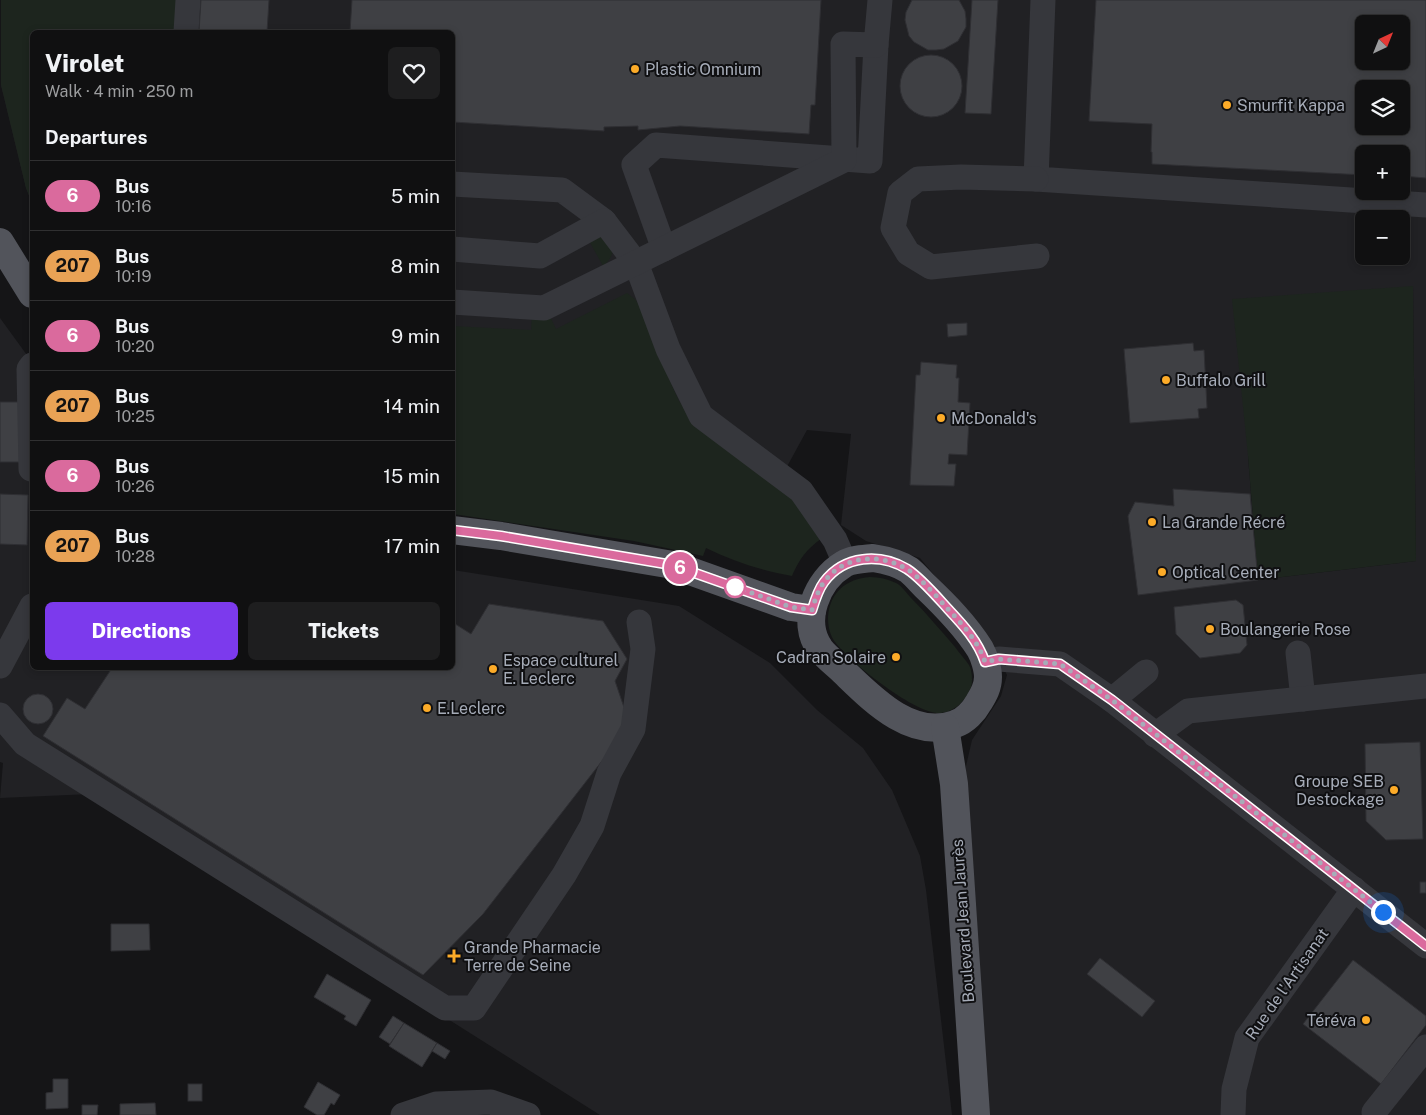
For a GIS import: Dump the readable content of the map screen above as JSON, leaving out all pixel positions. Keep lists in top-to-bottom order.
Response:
{
  "streets": {
    "main road": ["Boulevard Jean Jaurès"],
    "street": ["Rue de l'Artisanat"]
  },
  "places": {
    "other": [
      "Plastic Omnium",
      "Smurfit Kappa",
      "Buffalo Grill",
      "McDonald's",
      "La Grande Récré",
      "Optical Center",
      "Boulangerie Rose",
      "Cadran Solaire",
      "Espace culturel E. Leclerc",
      "E.Leclerc",
      "Groupe SEB Destockage",
      "Téréva"
    ],
    "health": ["Grande Pharmacie Terre de Seine"]
  },
  "lines": ["bus line 6"],
  "north": "top right",
  "page": {
    "on_map": "6",
    "map_buttons": ["+", "−"],
    "heading": [
      ["Virolet", "Walk · 4 min · 250 m"],
      "Departures"
    ],
    "list": [
      {
        "mark": "6",
        "name": "Bus",
        "note": "10:16",
        "value": "5 min"
      },
      {
        "mark": "207",
        "name": "Bus",
        "note": "10:19",
        "value": "8 min"
      },
      {
        "mark": "6",
        "name": "Bus",
        "note": "10:20",
        "value": "9 min"
      },
      {
        "mark": "207",
        "name": "Bus",
        "note": "10:25",
        "value": "14 min"
      },
      {
        "mark": "6",
        "name": "Bus",
        "note": "10:26",
        "value": "15 min"
      },
      {
        "mark": "207",
        "name": "Bus",
        "note": "10:28",
        "value": "17 min"
      }
    ],
    "buttons": ["Directions", "Tickets"]
  }
}
